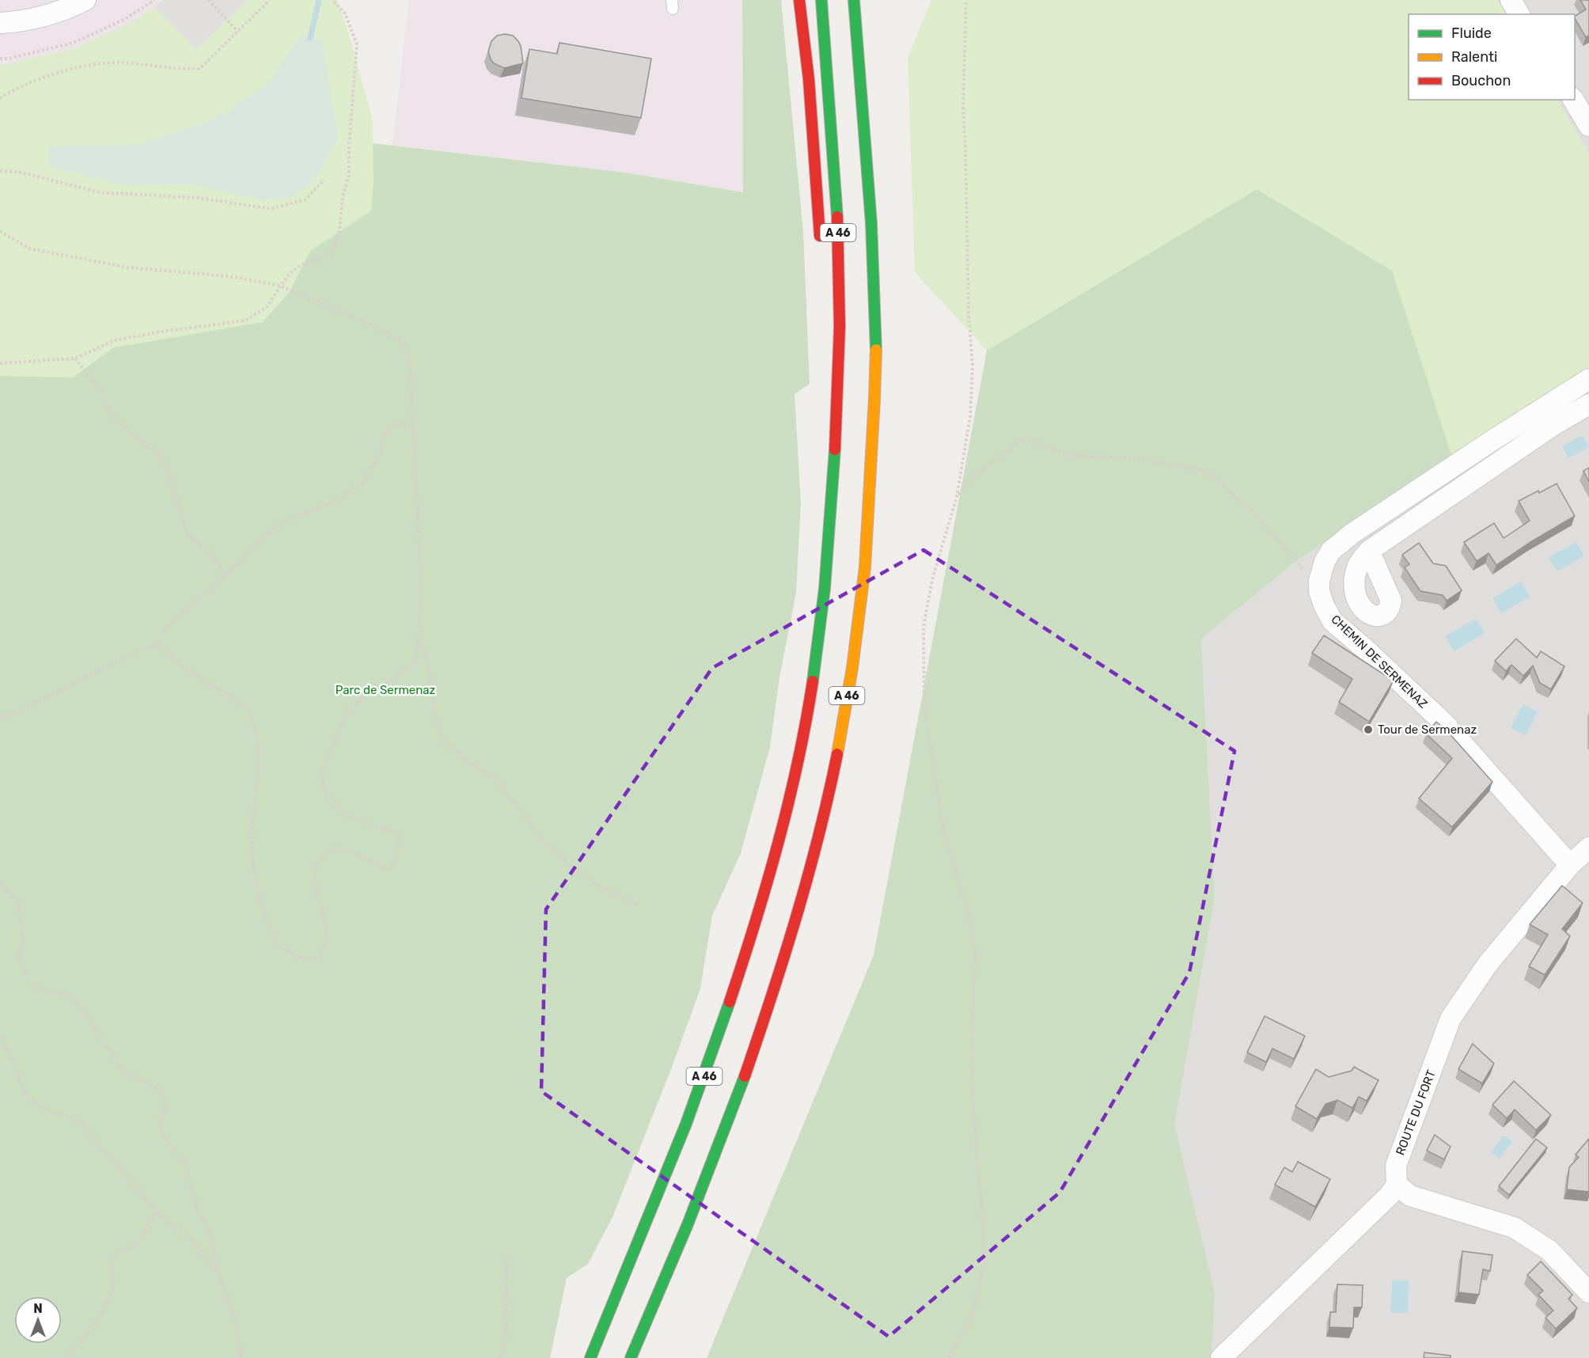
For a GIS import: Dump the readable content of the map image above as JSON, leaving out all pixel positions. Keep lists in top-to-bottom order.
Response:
{
  "streets": {
    "highway": ["A 46"],
    "street": ["CHEMIN DE SERMENAZ", "ROUTE DU FORT"]
  },
  "crossings": [
    ["CHEMIN DE SERMENAZ", "ROUTE DU FORT"]
  ],
  "parks": ["Parc de Sermenaz"],
  "places": ["Tour de Sermenaz"],
  "legend": ["Fluide", "Ralenti", "Bouchon"],
  "north": "top"
}
